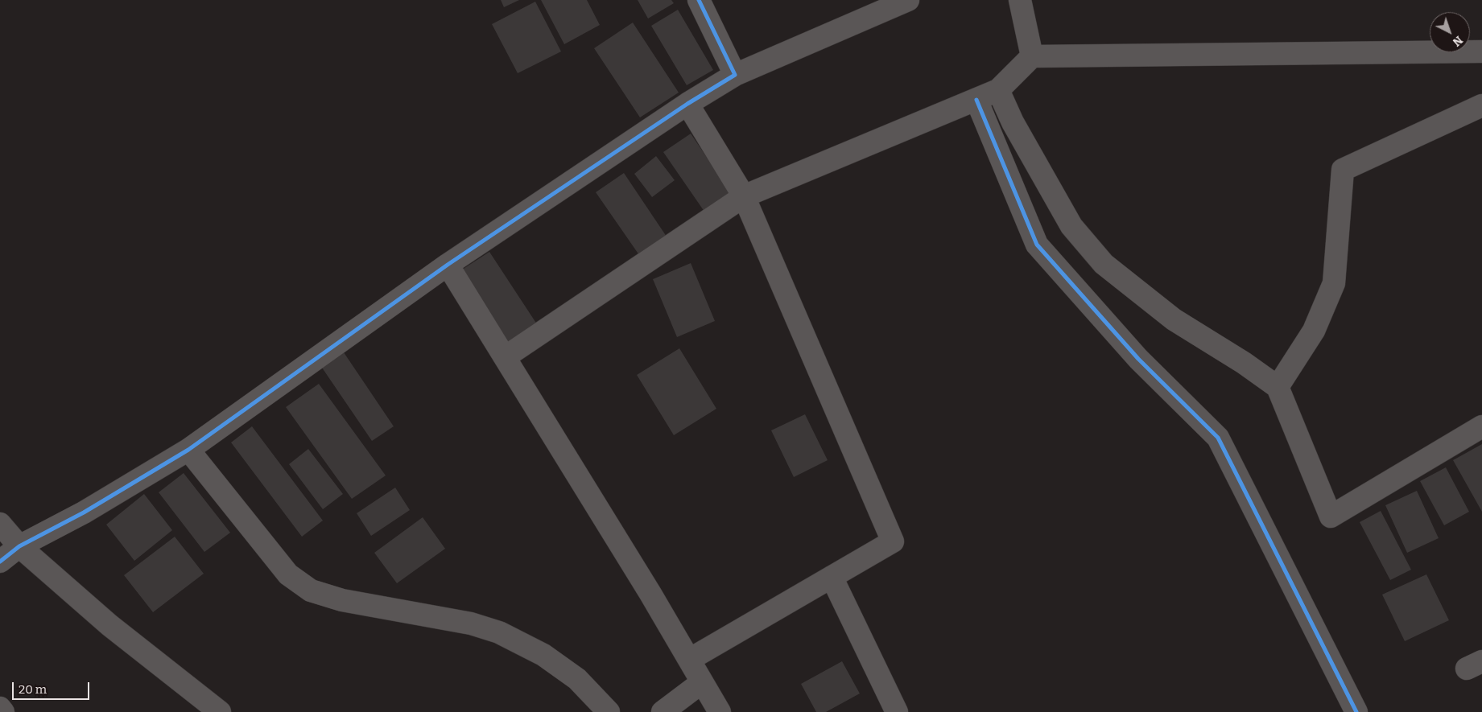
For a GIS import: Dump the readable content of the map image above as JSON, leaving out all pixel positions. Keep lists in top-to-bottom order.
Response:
{
  "scale_bar": "20 m",
  "north": "bottom right"
}
